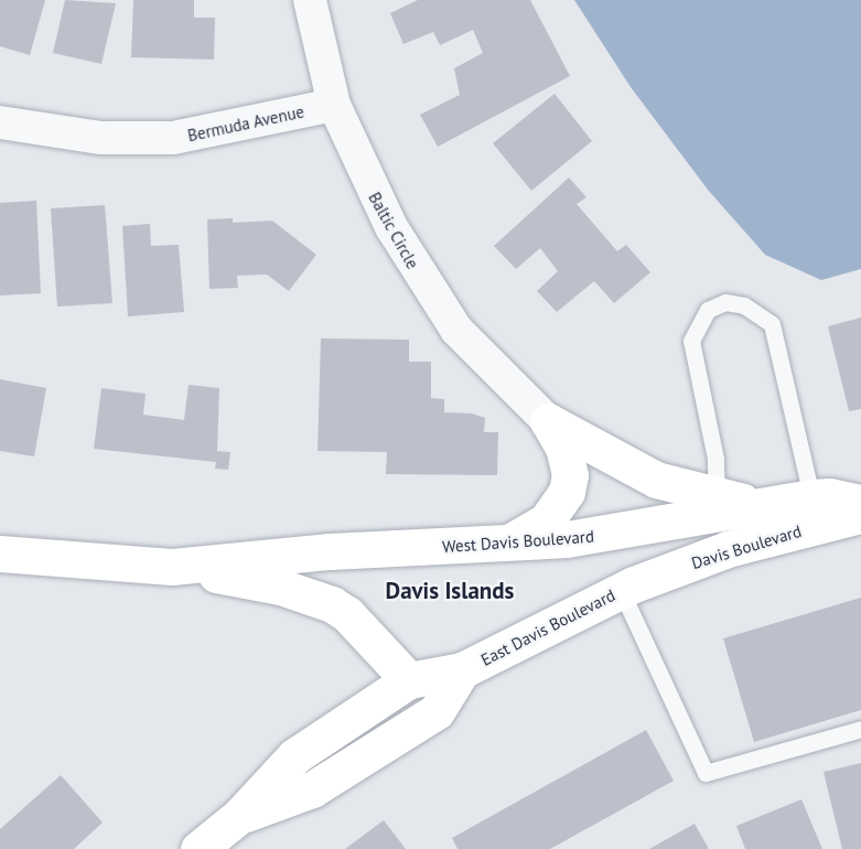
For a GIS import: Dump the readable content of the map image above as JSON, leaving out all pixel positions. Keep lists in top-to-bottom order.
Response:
{
  "streets": {
    "street": [
      "Bermuda Avenue",
      "Baltic Circle",
      "West Davis Boulevard",
      "Davis Boulevard",
      "East Davis Boulevard"
    ]
  },
  "crossings": [
    ["Bermuda Avenue", "Baltic Circle"],
    ["West Davis Boulevard", "Davis Boulevard"],
    ["West Davis Boulevard", "East Davis Boulevard"],
    ["Davis Boulevard", "East Davis Boulevard"]
  ],
  "districts": ["Davis Islands"]
}
